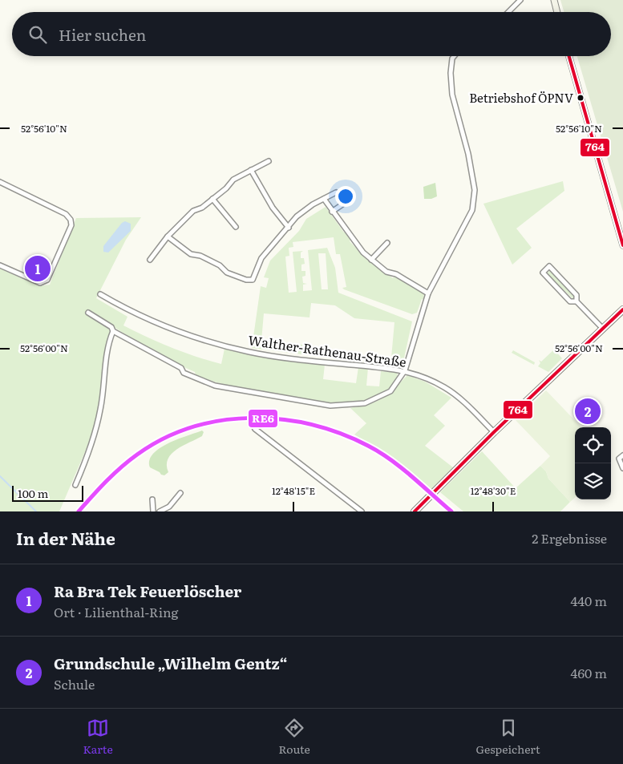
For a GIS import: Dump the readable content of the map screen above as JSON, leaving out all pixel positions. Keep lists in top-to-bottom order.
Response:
{
  "streets": {
    "street": ["Walther-Rathenau-Straße"]
  },
  "places": ["Betriebshof ÖPNV"],
  "lines": ["transit line 764", "transit line RE6"],
  "scale_bar": "100 m",
  "page": {
    "search": "Hier suchen",
    "pins": ["1", "2"],
    "scale": "100 m",
    "heading": ["In der Nähe", "2 Ergebnisse"],
    "list": [
      {
        "mark": "1",
        "name": "Ra Bra Tek Feuerlöscher",
        "note": "Ort · Lilienthal-Ring",
        "value": "440 m"
      },
      {
        "mark": "2",
        "name": "Grundschule „Wilhelm Gentz“",
        "note": "Schule",
        "value": "460 m"
      }
    ],
    "nav": ["Karte", "Route", "Gespeichert"]
  },
  "coordinates": [
    "52°56'10\"N",
    "52°56'00\"N",
    "12°48'15\"E",
    "12°48'30\"E"
  ]
}
